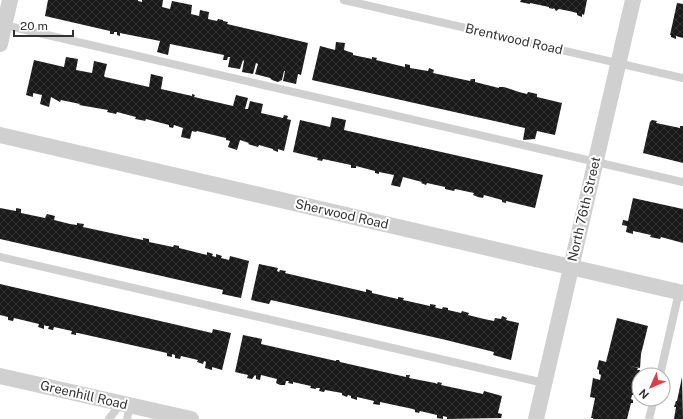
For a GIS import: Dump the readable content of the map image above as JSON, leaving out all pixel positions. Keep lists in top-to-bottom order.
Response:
{
  "streets": {
    "street": ["North 76th Street", "Sherwood Road", "Greenhill Road"],
    "lane": ["Brentwood Road"]
  },
  "crossings": [
    ["Brentwood Road", "North 76th Street"],
    ["North 76th Street", "Sherwood Road"]
  ],
  "scale_bar": "20 m",
  "north": "bottom left"
}
